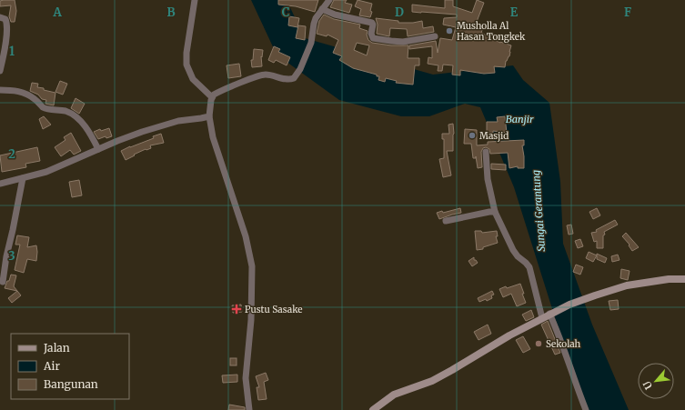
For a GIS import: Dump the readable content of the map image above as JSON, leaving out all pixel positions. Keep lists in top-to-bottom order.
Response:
{
  "water": ["Banjir", "Sungai Gerantung"],
  "places": {
    "other": ["Musholla Al Hasan Tongkek", "Masjid", "Sekolah"],
    "health": ["Pustu Sasake"]
  },
  "legend": ["Jalan", "Air", "Bangunan"],
  "north": "bottom left",
  "grid": {
    "columns": [
      "A",
      "B",
      "C",
      "D",
      "E",
      "F"
    ],
    "rows": ["1", "2", "3"]
  }
}
